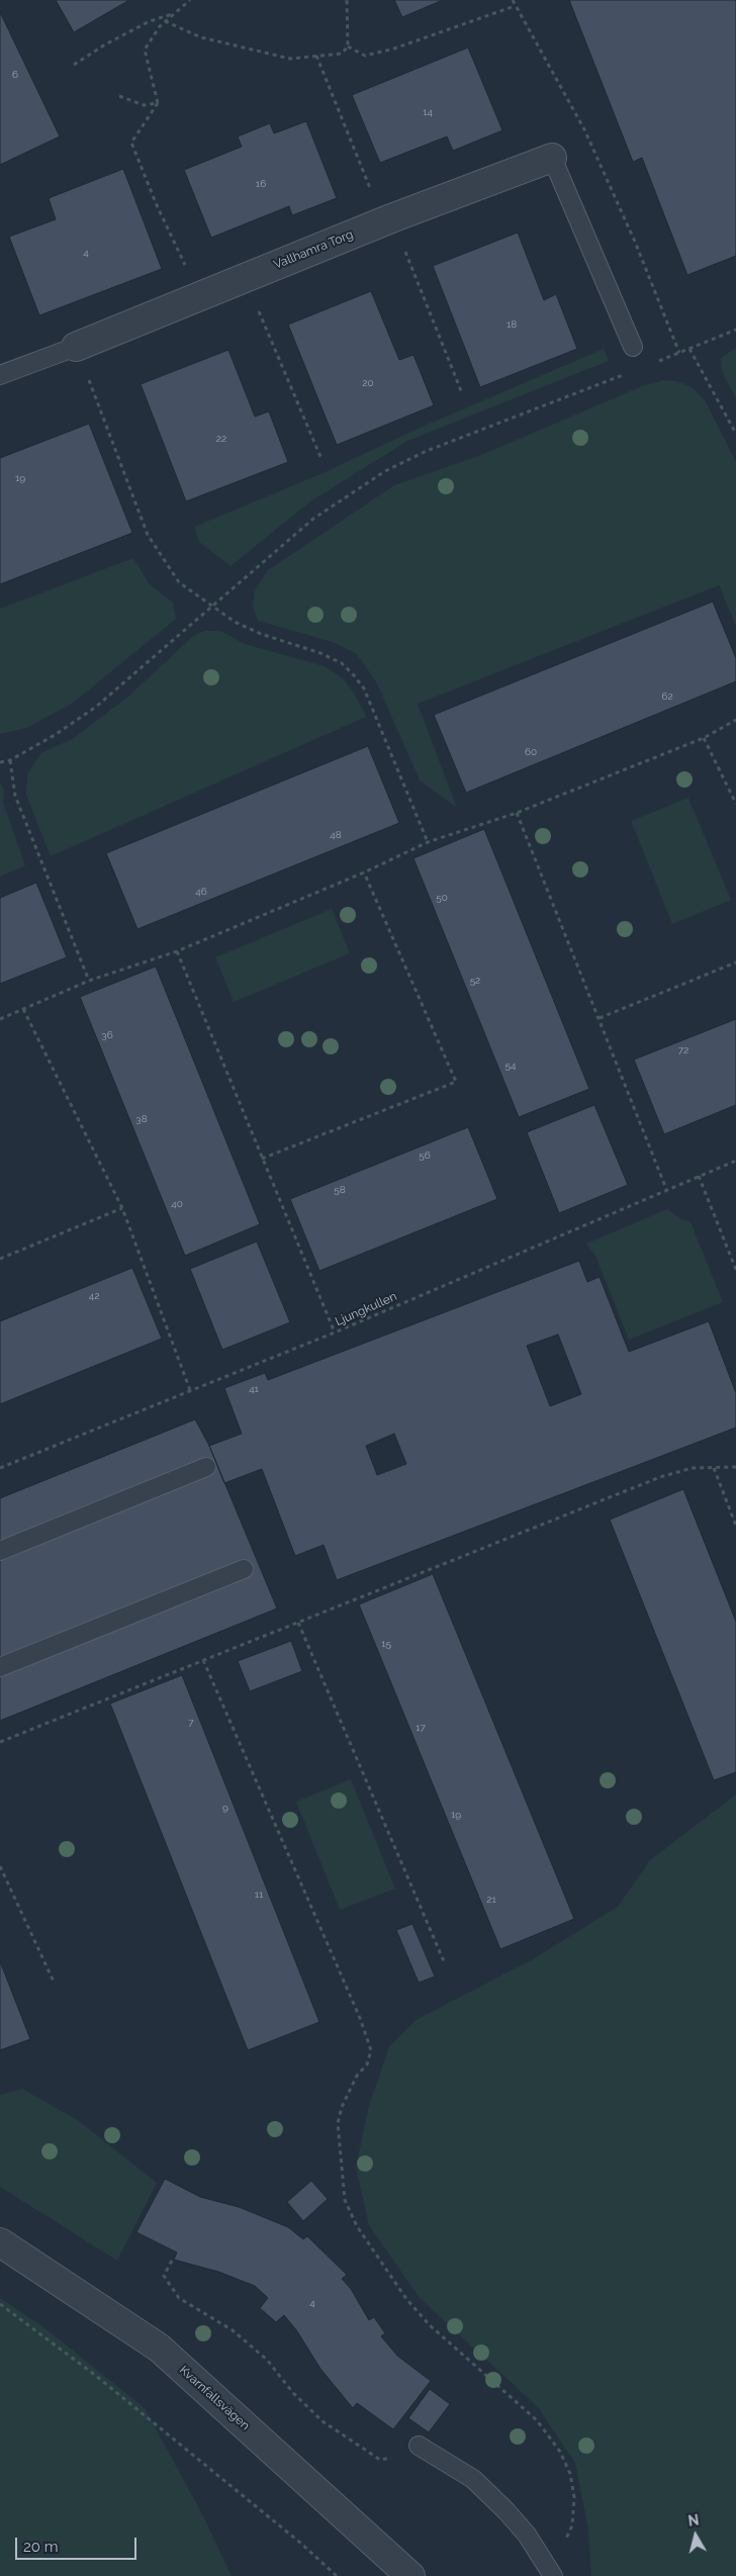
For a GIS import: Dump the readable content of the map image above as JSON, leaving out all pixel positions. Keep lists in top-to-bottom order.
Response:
{
  "streets": {
    "street": ["Vallhamra Torg", "Kvarnfallsvägen"],
    "path": ["Ljungkullen"]
  },
  "house_numbers": [
    "6",
    "14",
    "16",
    "4",
    "18",
    "20",
    "22",
    "19",
    "62",
    "60",
    "48",
    "46",
    "50",
    "52",
    "36",
    "72",
    "54",
    "38",
    "56",
    "58",
    "40",
    "42",
    "41",
    "15",
    "7",
    "17",
    "9",
    "19",
    "11",
    "21",
    "4"
  ],
  "scale_bar": "20 m",
  "north": "top"
}
